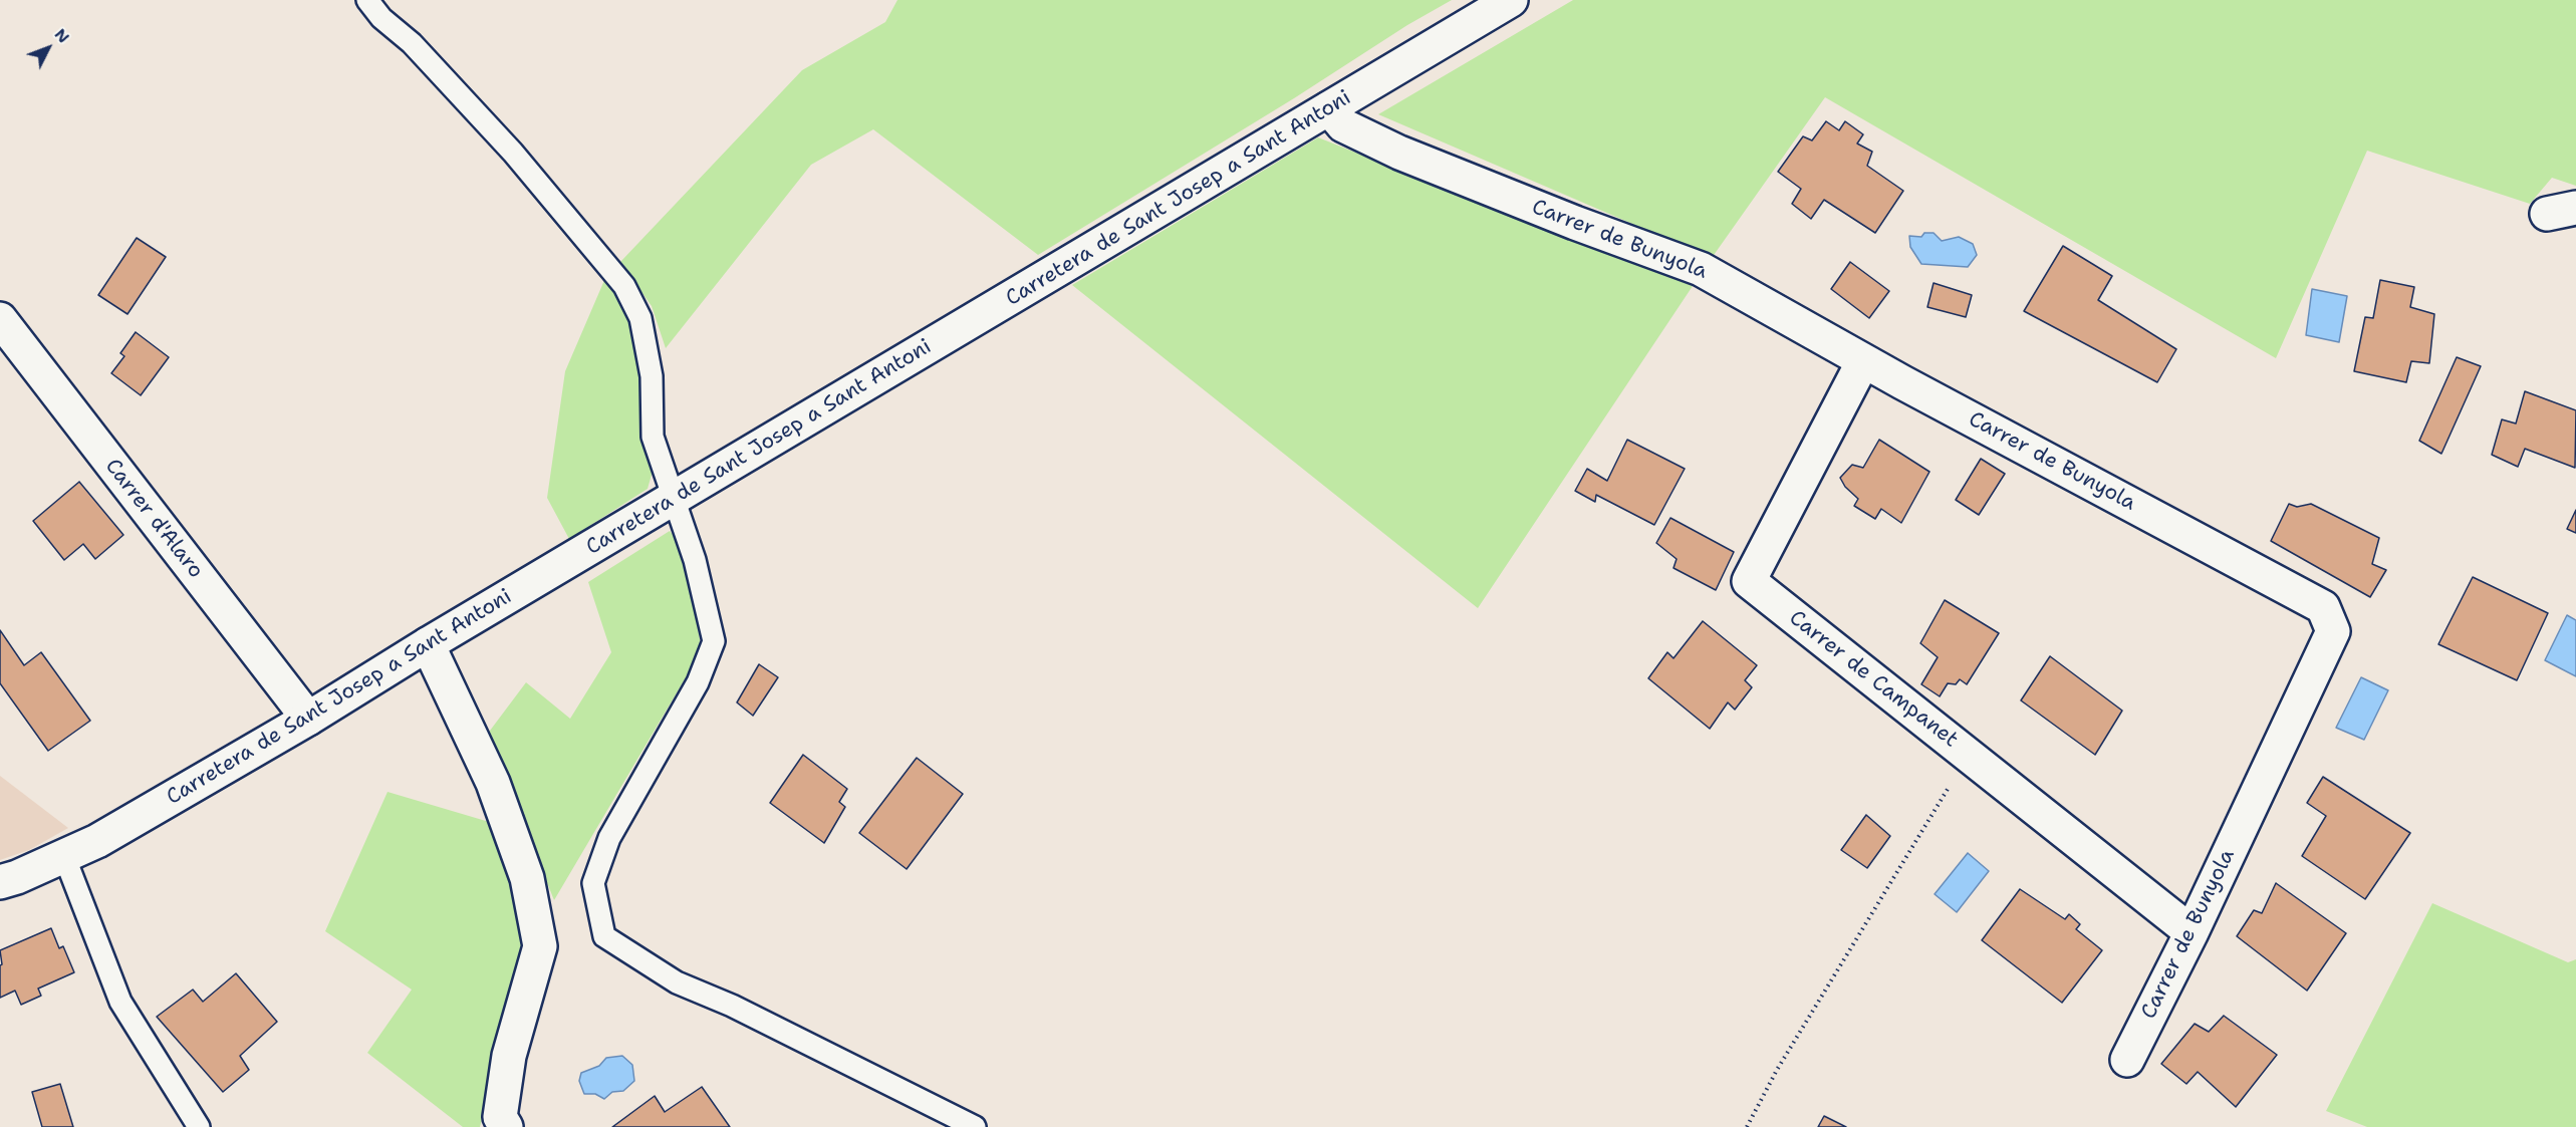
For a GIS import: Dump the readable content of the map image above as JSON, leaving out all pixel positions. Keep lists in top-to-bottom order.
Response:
{
  "streets": {
    "street": [
      "Carretera de Sant Josep a Sant Antoni",
      "Carrer de Bunyola",
      "Carrer d'Alaro",
      "Carrer de Campanet"
    ]
  },
  "crossings": [
    ["Carretera de Sant Josep a Sant Antoni", "Carrer de Bunyola"],
    ["Carretera de Sant Josep a Sant Antoni", "Carrer d'Alaro"],
    ["Carrer de Bunyola", "Carrer de Campanet"]
  ],
  "north": "top right"
}
